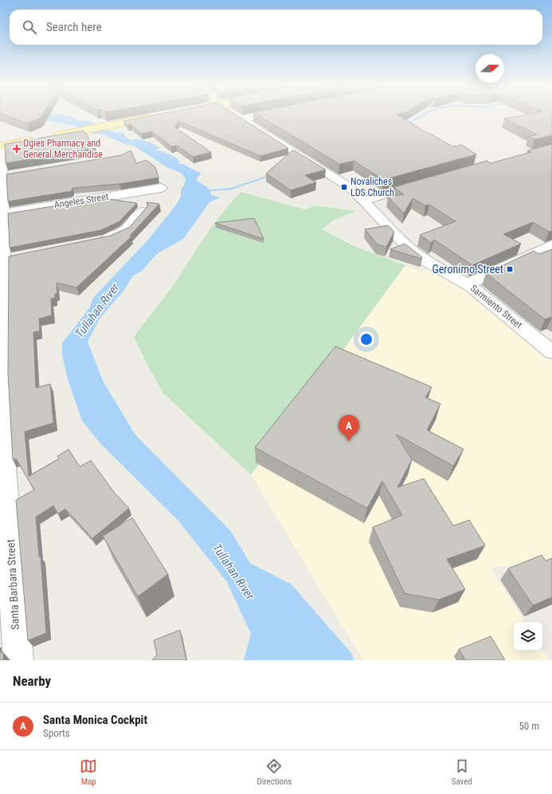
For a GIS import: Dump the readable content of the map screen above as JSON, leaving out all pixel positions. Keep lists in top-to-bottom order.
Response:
{
  "streets": {
    "street": ["Angeles Street", "Sarmiento Street", "Santa Barbara Street"]
  },
  "crossings": [
    ["Angeles Street", "Santa Barbara Street"]
  ],
  "water": ["Tullahan River"],
  "places": {
    "health": ["Ogies Pharmacy and General Merchandise"],
    "transit": ["Novaliches LDS Church", "Geronimo Street"]
  },
  "north": "right",
  "page": {
    "search": "Search here",
    "pins": "A",
    "heading": "Nearby",
    "list": [
      {
        "mark": "A",
        "name": "Santa Monica Cockpit",
        "note": "Sports",
        "value": "50 m"
      }
    ],
    "nav": ["Map", "Directions", "Saved"]
  }
}
